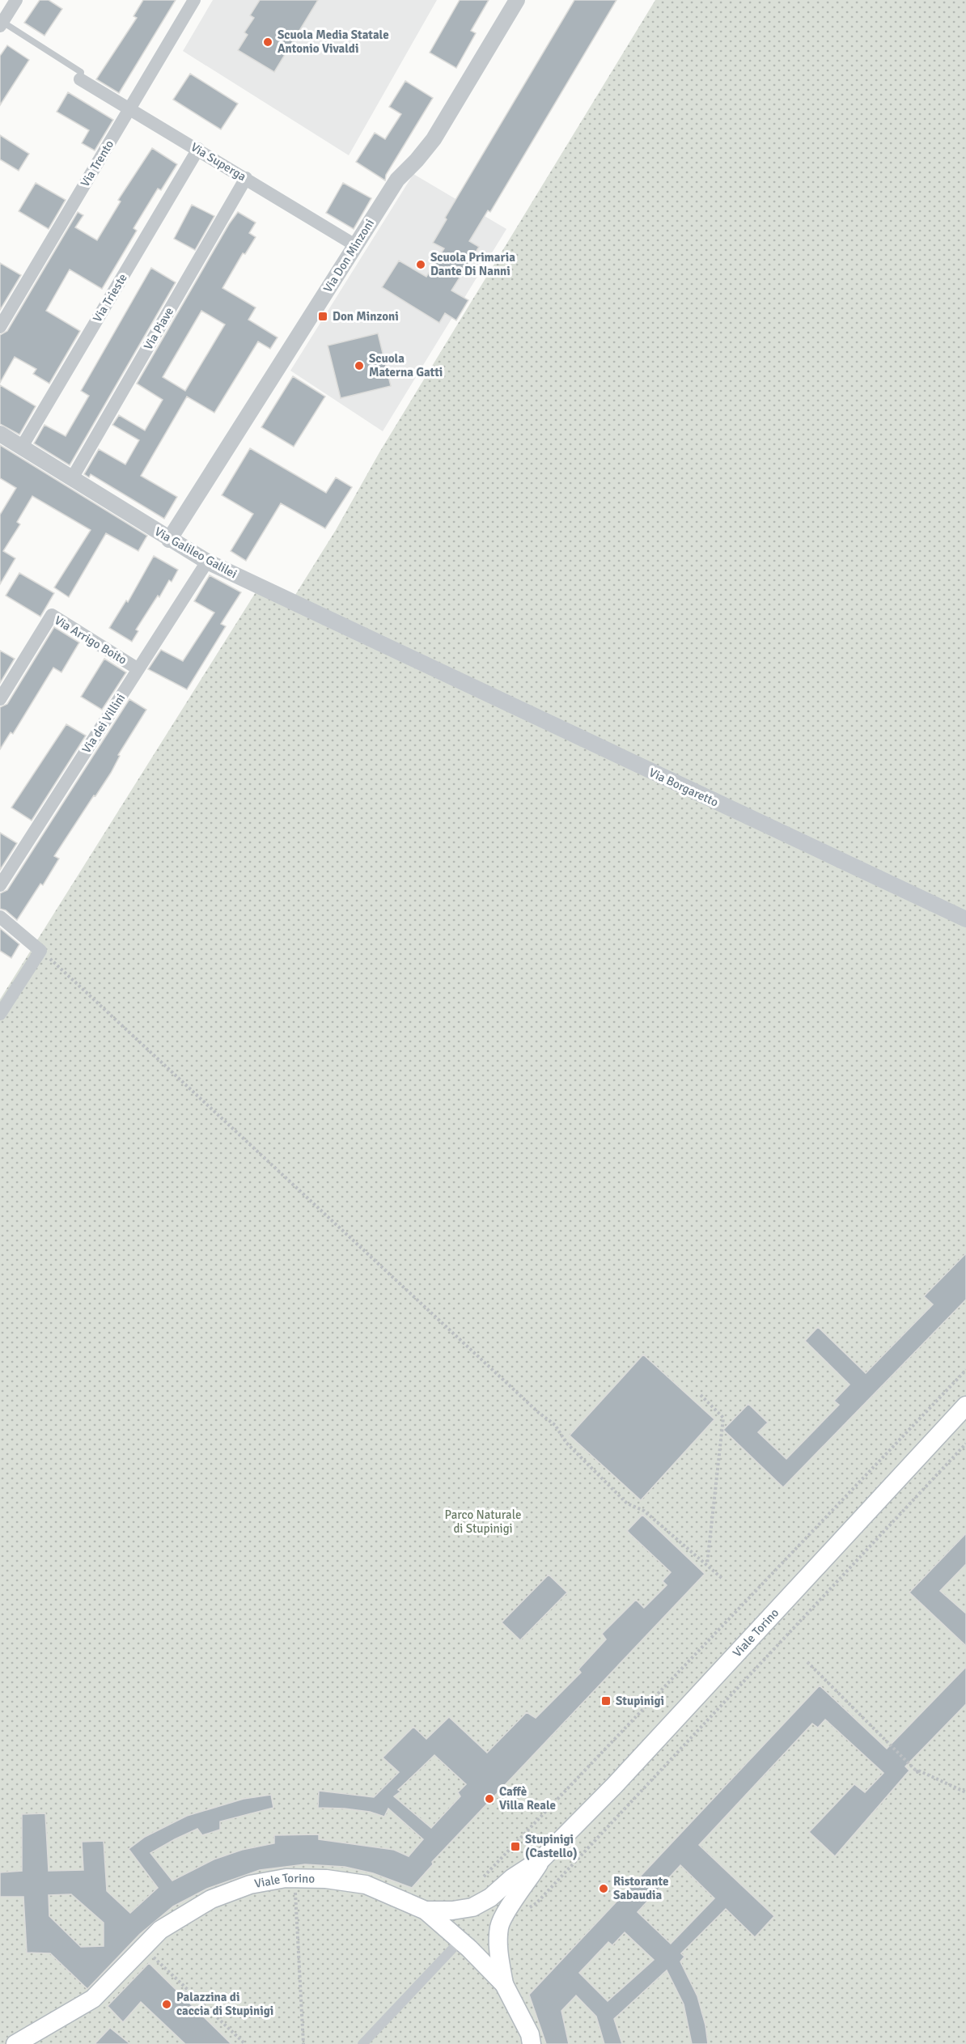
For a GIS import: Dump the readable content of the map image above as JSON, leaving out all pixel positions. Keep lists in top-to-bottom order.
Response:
{
  "streets": {
    "main road": ["Viale Torino"],
    "street": [
      "Via Superga",
      "Via Trento",
      "Via Don Minzoni",
      "Via Trieste",
      "Via Piave",
      "Via Galileo Galilei",
      "Via Arrigo Boito",
      "Via dei Villini",
      "Via Borgaretto"
    ]
  },
  "crossings": [
    ["Via Superga", "Via Trento"],
    ["Via Superga", "Via Don Minzoni"],
    ["Via Superga", "Via Trieste"],
    ["Via Superga", "Via Piave"],
    ["Via Don Minzoni", "Via Galileo Galilei"],
    ["Via Trieste", "Via Galileo Galilei"],
    ["Via Piave", "Via Galileo Galilei"],
    ["Via Galileo Galilei", "Via dei Villini"],
    ["Via Galileo Galilei", "Via Borgaretto"],
    ["Via Arrigo Boito", "Via dei Villini"]
  ],
  "parks": ["Parco Naturale di Stupinigi"],
  "places": {
    "other": [
      "Scuola Media Statale Antonio Vivaldi",
      "Scuola Primaria Dante Di Nanni",
      "Scuola Materna Gatti",
      "Caffè Villa Reale",
      "Ristorante Sabaudia",
      "Palazzina di caccia di Stupinigi"
    ],
    "transit": ["Don Minzoni", "Stupinigi", "Stupinigi (Castello)"]
  }
}
